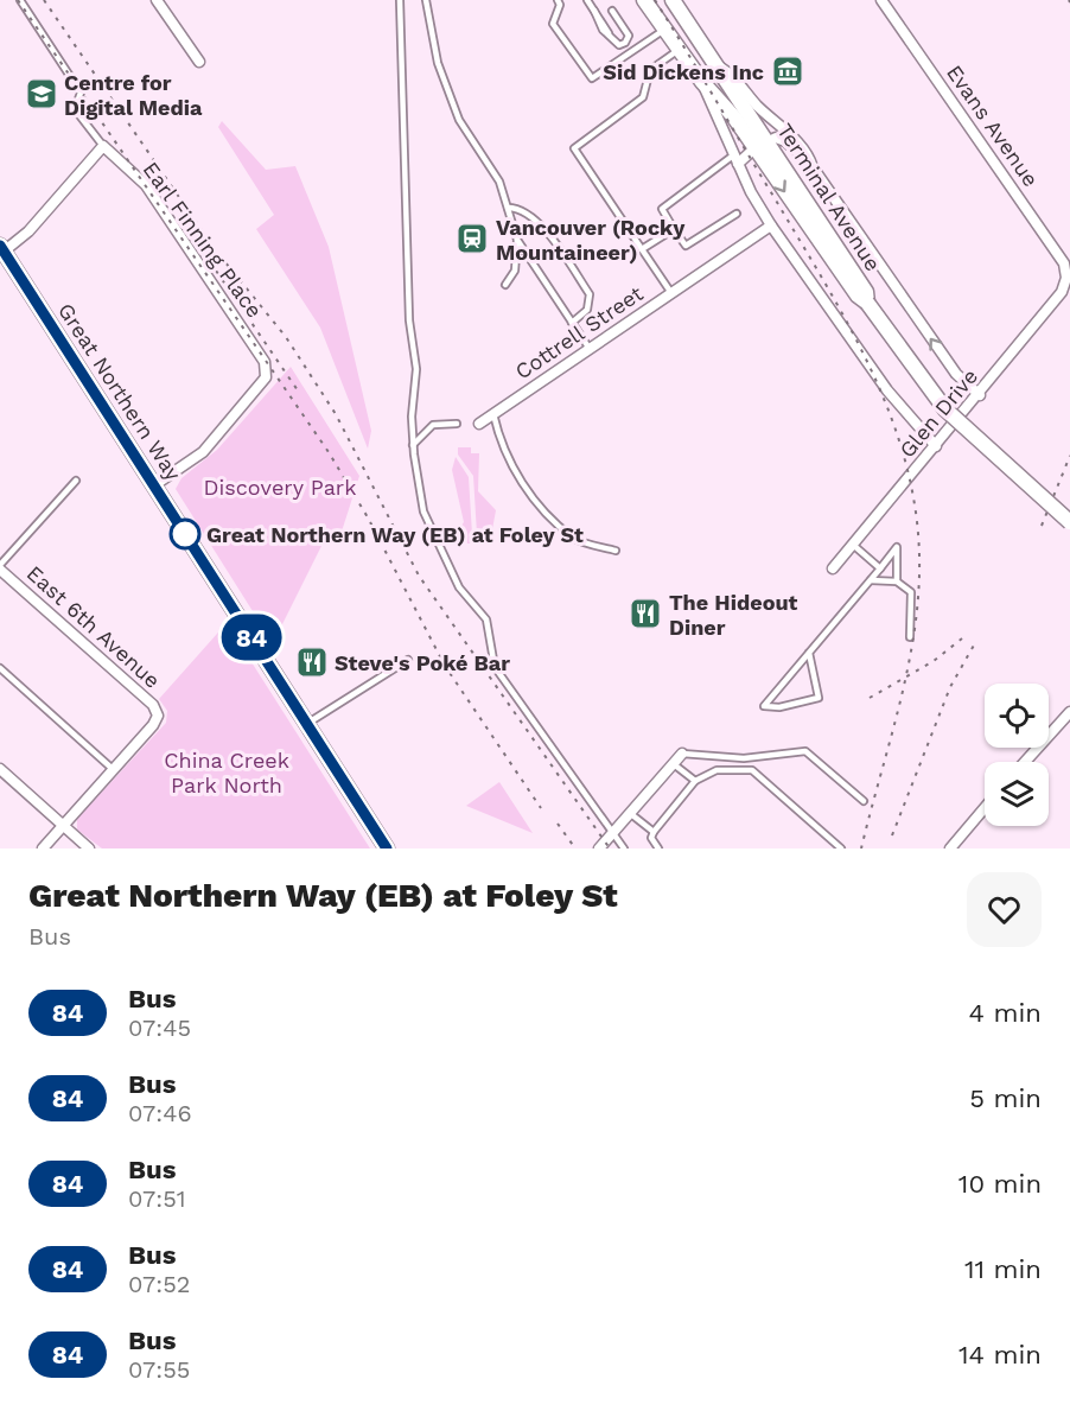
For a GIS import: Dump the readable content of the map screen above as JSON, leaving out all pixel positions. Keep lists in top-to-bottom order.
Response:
{
  "streets": {
    "main road": ["Terminal Avenue", "Great Northern Way"],
    "street": [
      "Evans Avenue",
      "Earl Finning Place",
      "Cottrell Street",
      "Glen Drive",
      "East 6th Avenue"
    ]
  },
  "crossings": [
    ["Evans Avenue", "Glen Drive"],
    ["Terminal Avenue", "Cottrell Street"],
    ["Terminal Avenue", "Glen Drive"],
    ["Earl Finning Place", "Great Northern Way"]
  ],
  "parks": ["Discovery Park", "China Creek Park North"],
  "places": {
    "museum": ["Sid Dickens Inc"],
    "school or university": ["Centre for Digital Media"],
    "station": ["Vancouver (Rocky Mountaineer)"],
    "other": ["Great Northern Way (EB) at Foley St"],
    "restaurant": ["The Hideout Diner", "Steve's Poké Bar"]
  },
  "lines": ["bus line 84"],
  "page": {
    "on_map": "84",
    "heading": ["Great Northern Way (EB) at Foley St", "Bus"],
    "list": [
      {
        "mark": "84",
        "name": "Bus",
        "note": "07:45",
        "value": "4 min"
      },
      {
        "mark": "84",
        "name": "Bus",
        "note": "07:46",
        "value": "5 min"
      },
      {
        "mark": "84",
        "name": "Bus",
        "note": "07:51",
        "value": "10 min"
      },
      {
        "mark": "84",
        "name": "Bus",
        "note": "07:52",
        "value": "11 min"
      },
      {
        "mark": "84",
        "name": "Bus",
        "note": "07:55",
        "value": "14 min"
      }
    ]
  }
}
